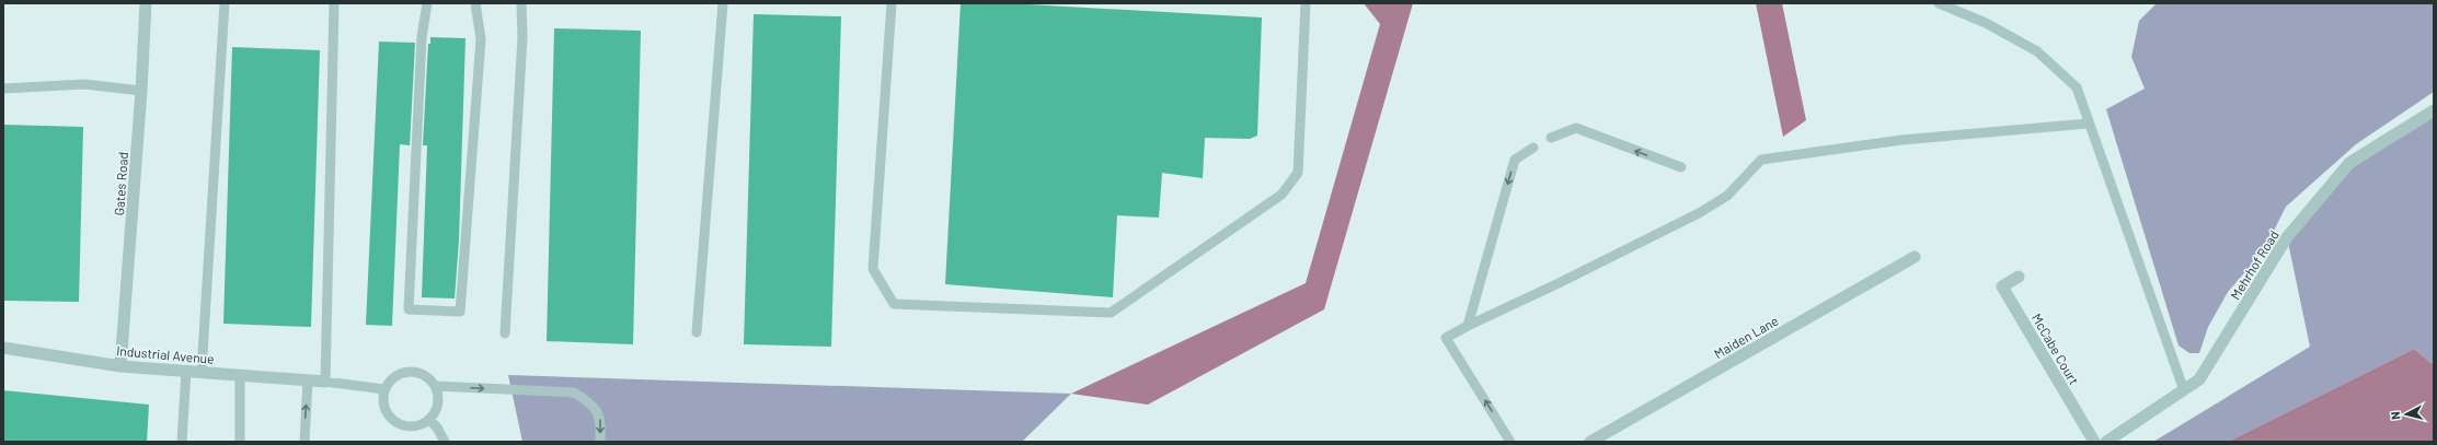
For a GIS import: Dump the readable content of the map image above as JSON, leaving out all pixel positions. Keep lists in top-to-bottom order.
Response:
{
  "streets": {
    "street": [
      "Gates Road",
      "Mehrhof Road",
      "Maiden Lane",
      "McCabe Court",
      "Industrial Avenue"
    ]
  },
  "crossings": [
    ["Gates Road", "Industrial Avenue"]
  ],
  "north": "left"
}
